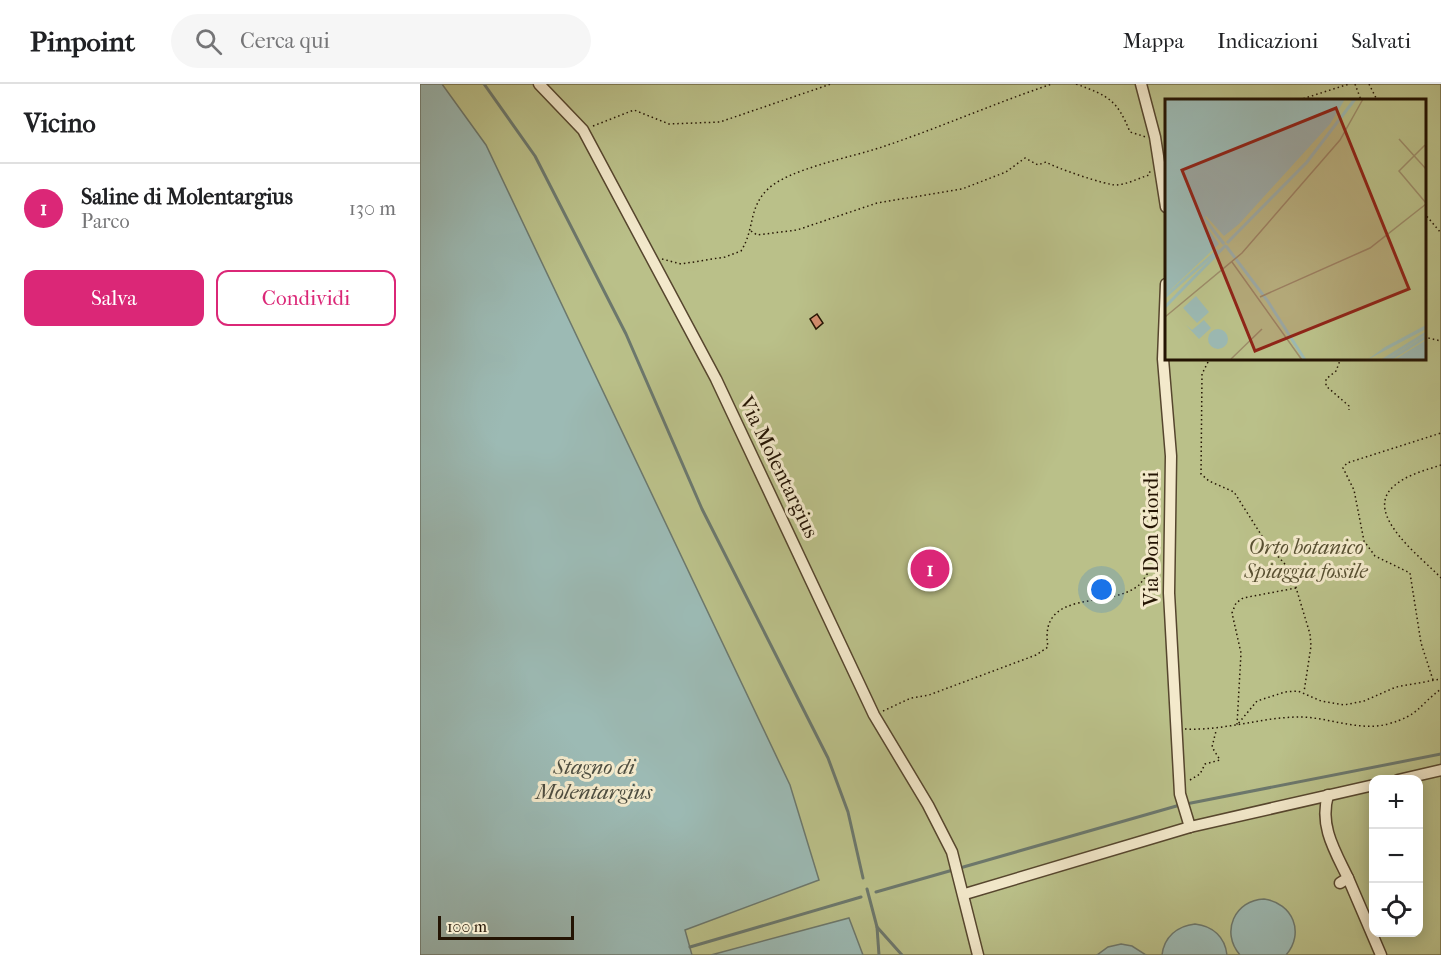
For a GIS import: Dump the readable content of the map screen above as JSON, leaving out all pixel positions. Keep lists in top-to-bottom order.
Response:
{
  "streets": {
    "street": ["Via Molentargius", "Via Don Giordi"]
  },
  "water": ["Stagno di Molentargius"],
  "parks": ["Orto botanico Spiaggia fossile"],
  "scale_bar": "100 m",
  "page": {
    "header": "Pinpoint",
    "search": "Cerca qui",
    "nav": ["Mappa", "Indicazioni", "Salvati"],
    "heading": "Vicino",
    "list": [
      {
        "mark": "1",
        "name": "Saline di Molentargius",
        "note": "Parco",
        "value": "130 m"
      }
    ],
    "buttons": ["Salva", "Condividi"],
    "pins": "1",
    "map_buttons": ["+", "−"],
    "scale": "100 m"
  }
}
